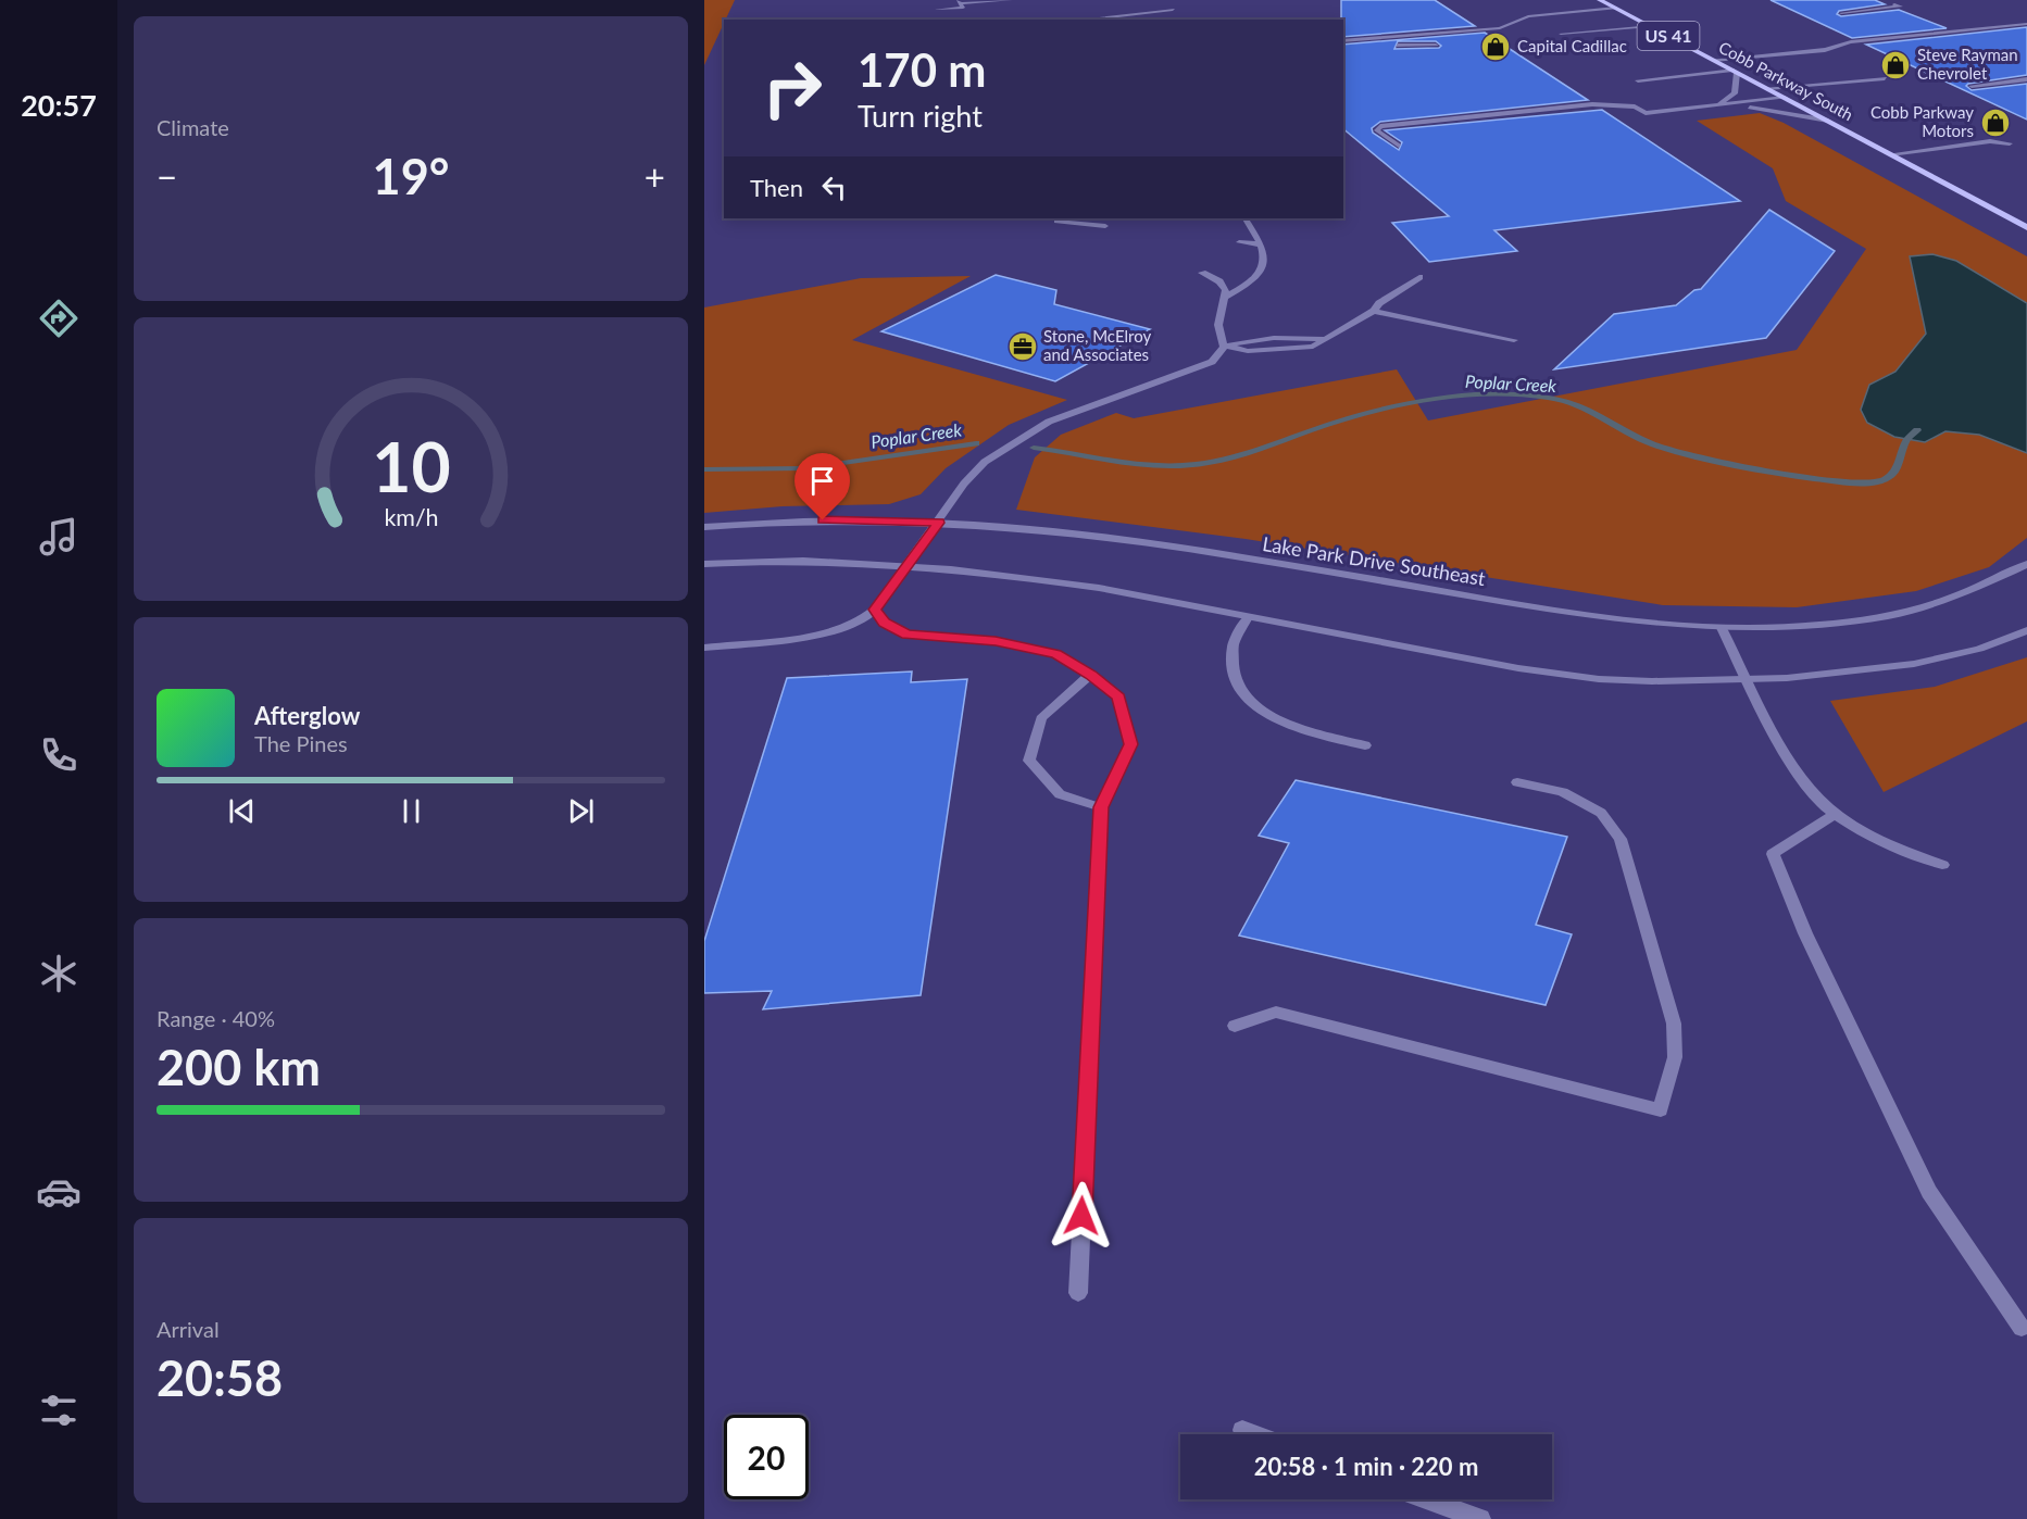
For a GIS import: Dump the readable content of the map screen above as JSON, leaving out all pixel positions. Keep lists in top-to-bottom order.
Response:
{
  "streets": {
    "main road": ["US 41", "Cobb Parkway South"],
    "street": ["Lake Park Drive Southeast"]
  },
  "water": ["Poplar Creek"],
  "places": {
    "shop": ["Capital Cadillac", "Steve Rayman Chevrolet", "Cobb Parkway Motors"],
    "office": ["Stone, McElroy and Associates"]
  },
  "page": {
    "tabs": "20:57",
    "tile": [
      "Climate",
      ["Range · 40%", "200 km"],
      ["Arrival", "20:58"]
    ],
    "turn": ["170 m", "Turn right"],
    "heat": ["−", "19°", "+"],
    "then": "Then",
    "song": ["Afterglow", "The Pines"],
    "limit": "20",
    "trip": "20:58 · 1 min · 220 m",
    "gauge": ["10", "km/h"]
  }
}
